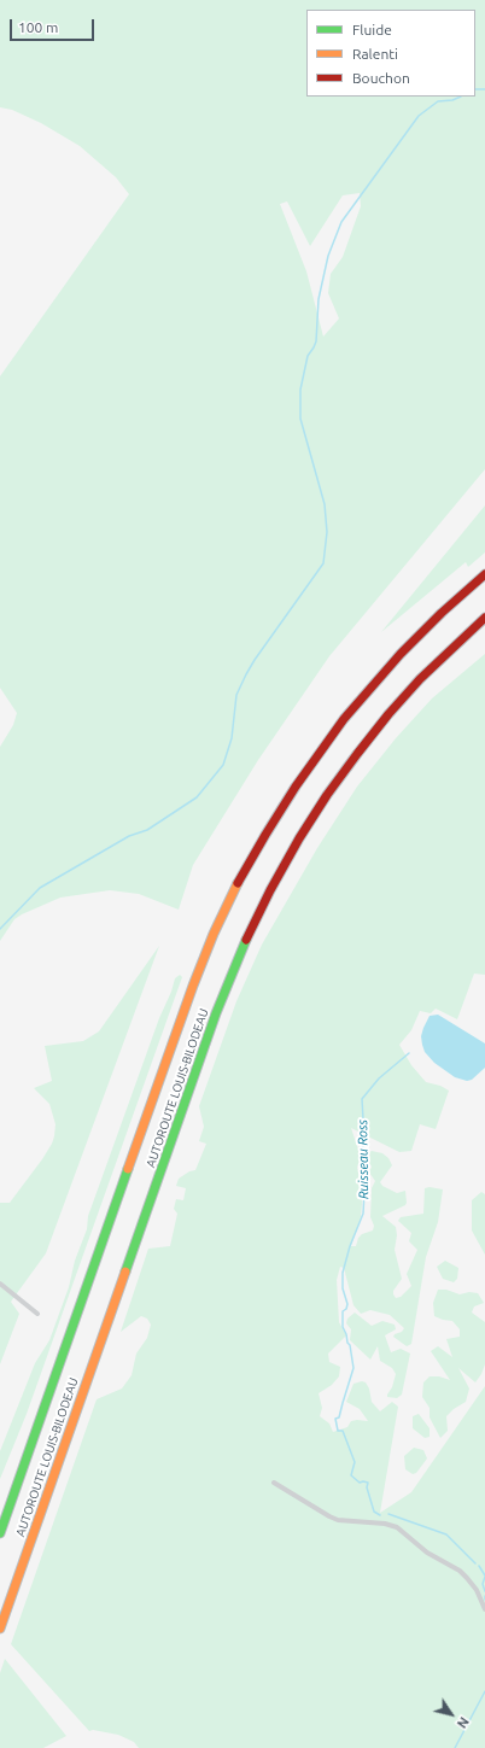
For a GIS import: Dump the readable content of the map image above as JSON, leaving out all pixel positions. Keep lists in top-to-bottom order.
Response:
{
  "streets": {
    "highway": ["AUTOROUTE LOUIS-BILODEAU"]
  },
  "water": ["Ruisseau Ross"],
  "legend": ["Fluide", "Ralenti", "Bouchon"],
  "scale_bar": "100 m",
  "north": "bottom right"
}
